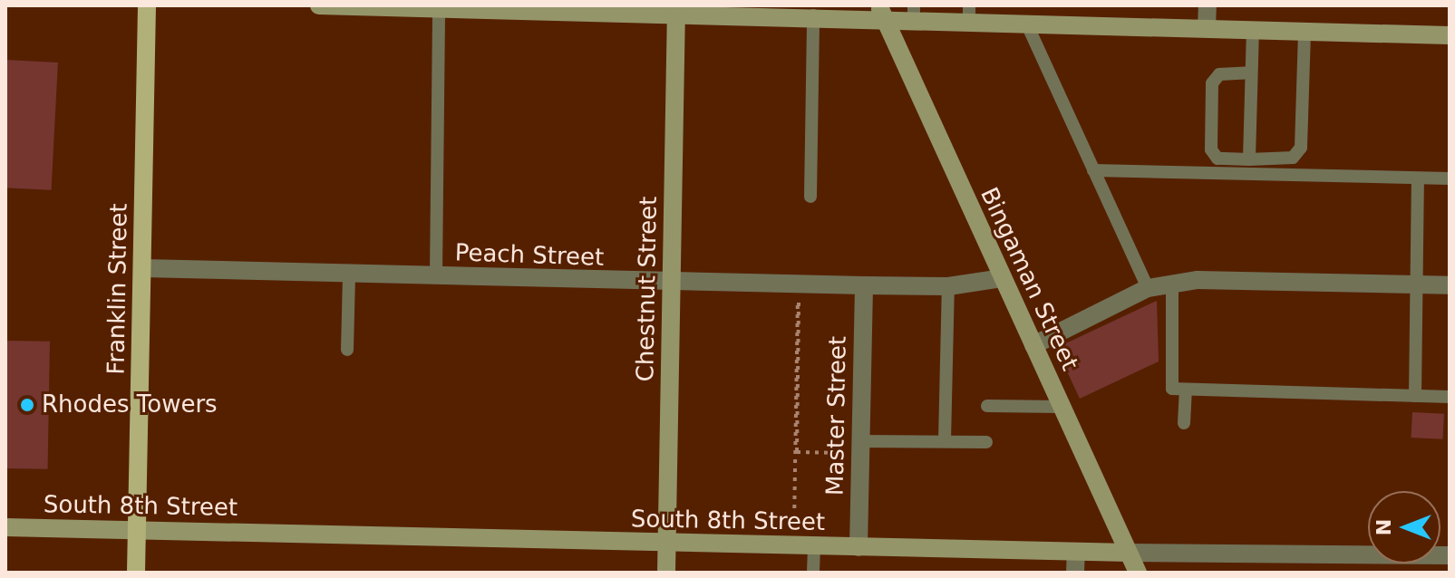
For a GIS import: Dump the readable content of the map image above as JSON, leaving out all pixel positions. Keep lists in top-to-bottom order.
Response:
{
  "streets": {
    "main road": ["Franklin Street"],
    "street": [
      "Peach Street",
      "Bingaman Street",
      "Chestnut Street",
      "Master Street",
      "South 8th Street"
    ]
  },
  "crossings": [
    ["Peach Street", "Bingaman Street"],
    ["Peach Street", "Franklin Street"],
    ["Peach Street", "Chestnut Street"],
    ["Peach Street", "Master Street"],
    ["Bingaman Street", "South 8th Street"],
    ["Franklin Street", "South 8th Street"],
    ["Chestnut Street", "South 8th Street"],
    ["Master Street", "South 8th Street"]
  ],
  "places": ["Rhodes Towers"],
  "north": "left"
}
